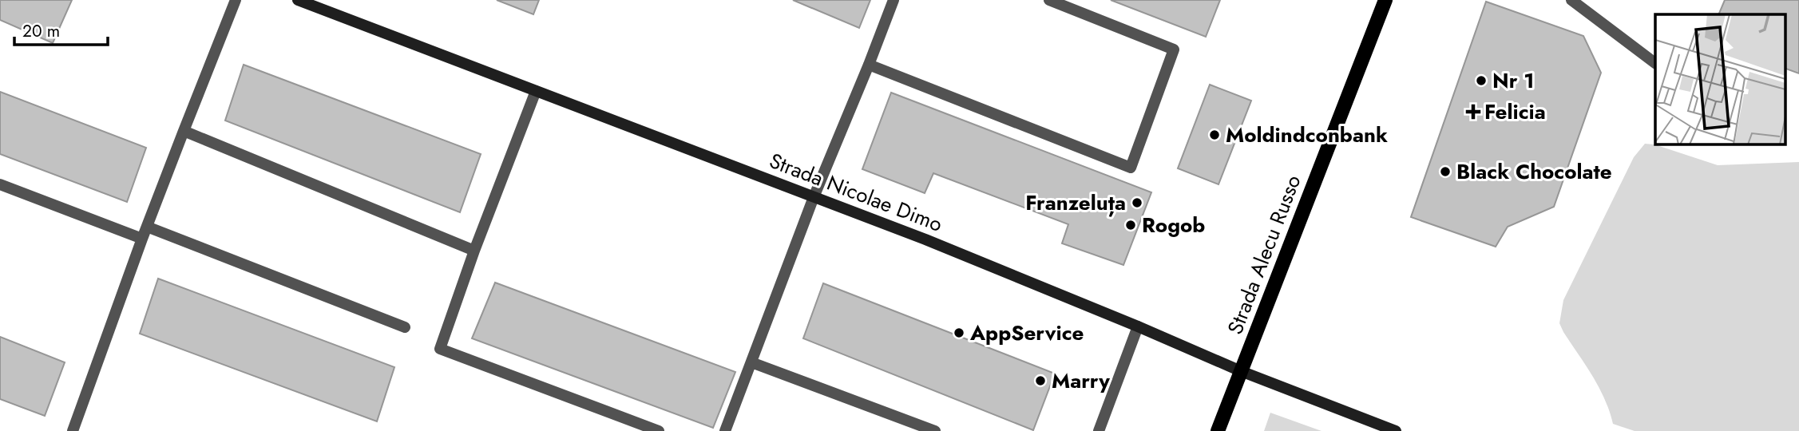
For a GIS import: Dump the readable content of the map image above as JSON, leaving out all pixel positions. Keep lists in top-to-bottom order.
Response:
{
  "streets": {
    "main road": ["Strada Nicolae Dimo", "Strada Alecu Russo"]
  },
  "crossings": [
    ["Strada Nicolae Dimo", "Strada Alecu Russo"]
  ],
  "places": {
    "other": [
      "Nr 1",
      "Moldindconbank",
      "Black Chocolate",
      "Franzeluța",
      "Rogob",
      "AppService",
      "Marry"
    ],
    "health": ["Felicia"]
  },
  "scale_bar": "20 m"
}
